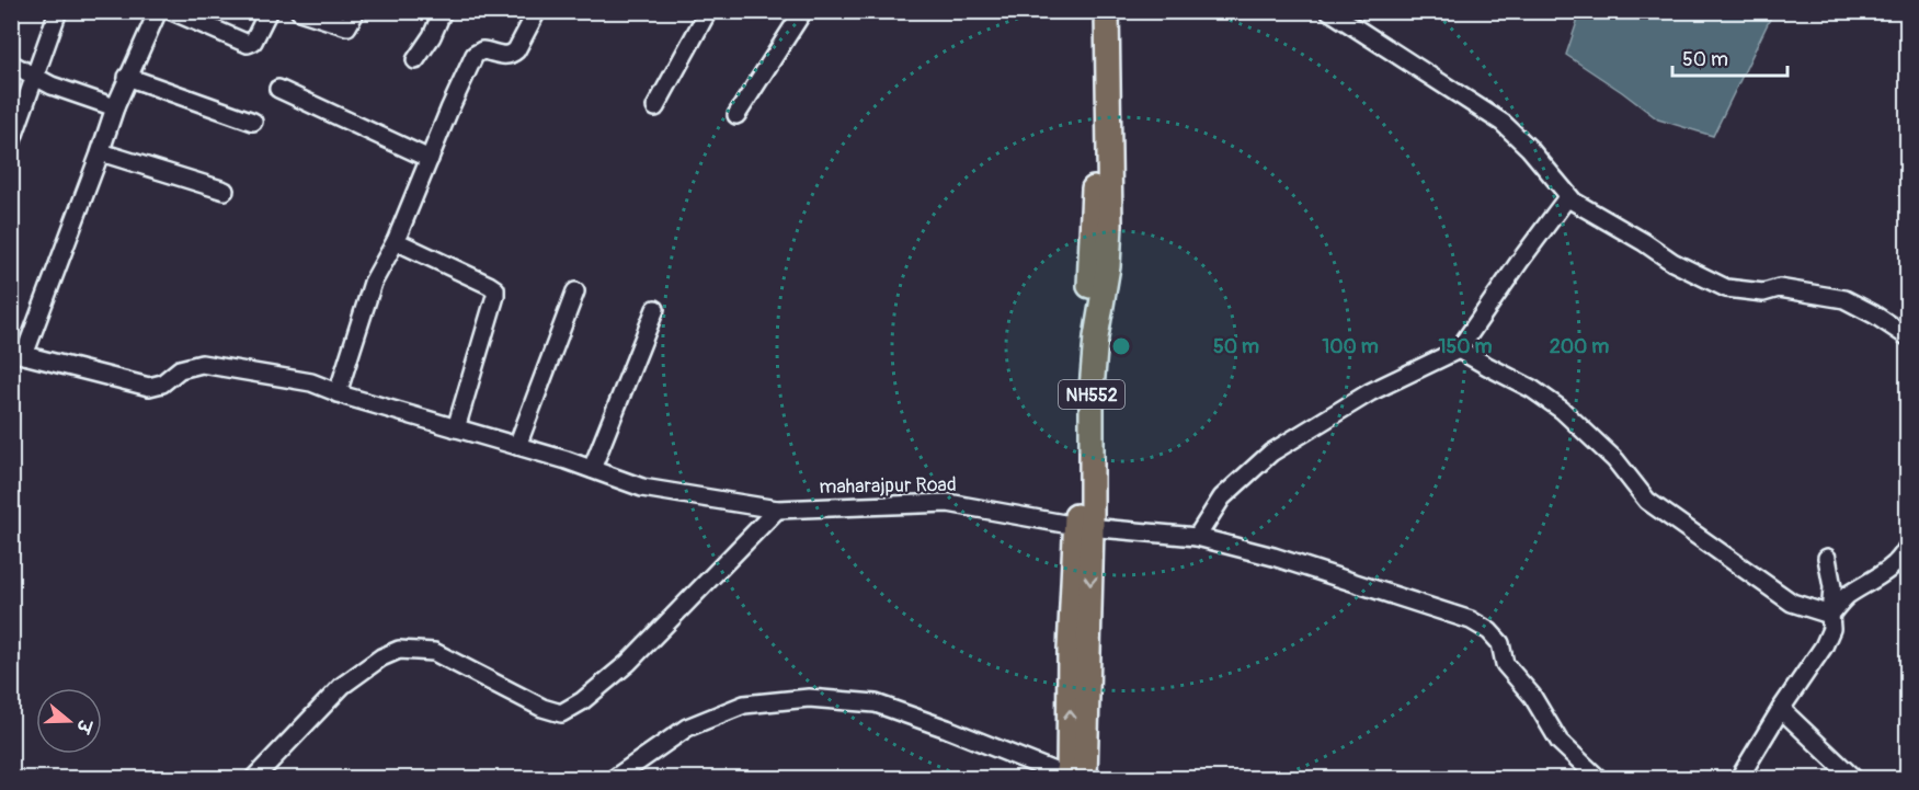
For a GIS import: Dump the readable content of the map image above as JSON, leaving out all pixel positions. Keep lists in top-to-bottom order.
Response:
{
  "streets": {
    "highway": ["NH552"],
    "street": ["maharajpur Road"]
  },
  "crossings": [
    ["NH552", "maharajpur Road"]
  ],
  "scale_bar": "50 m",
  "north": "right",
  "rings": [
    "50 m",
    "100 m",
    "150 m",
    "200 m"
  ]
}
